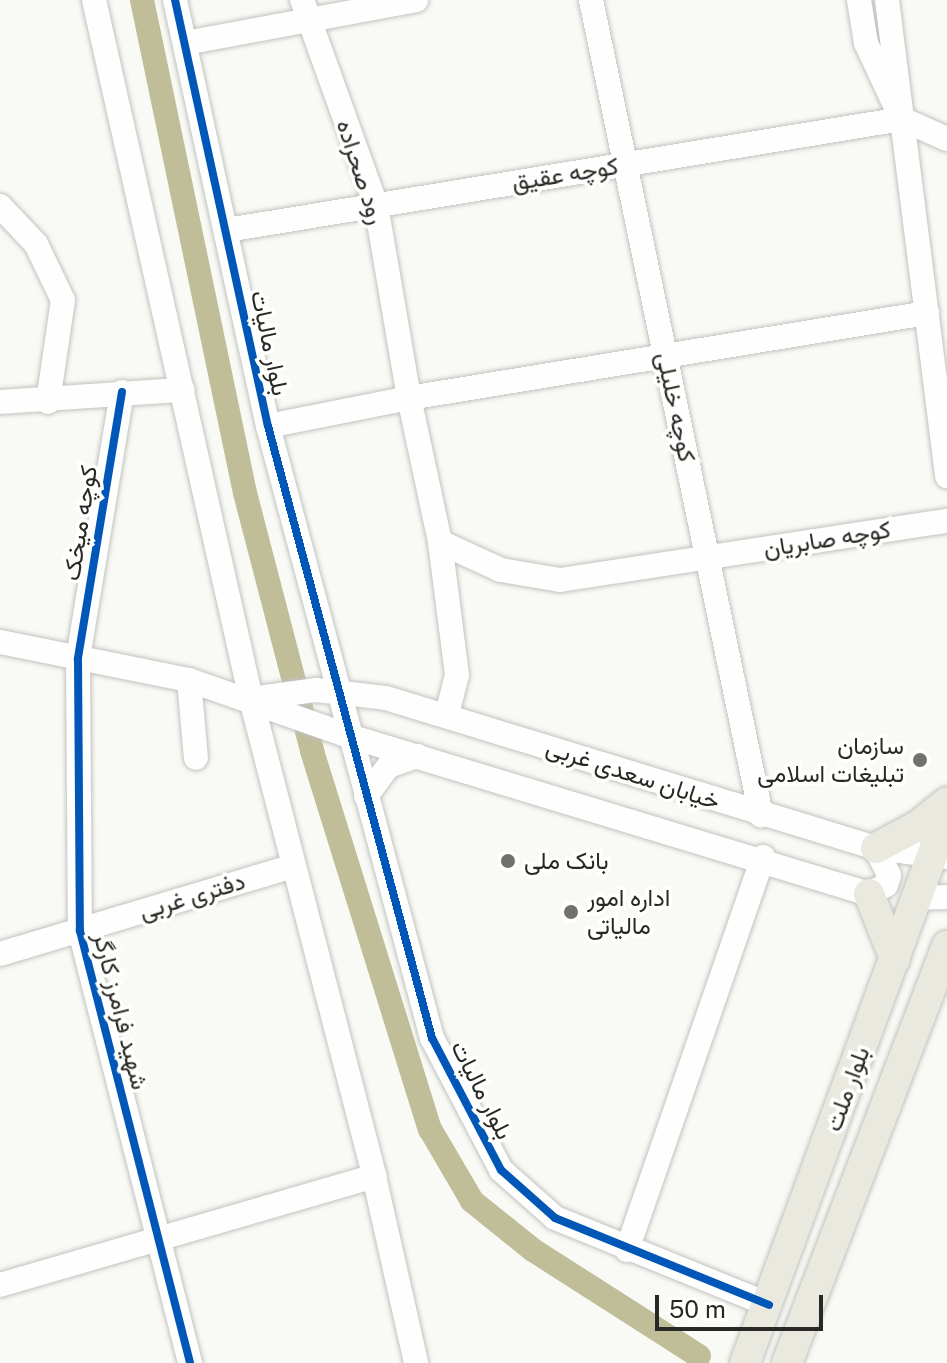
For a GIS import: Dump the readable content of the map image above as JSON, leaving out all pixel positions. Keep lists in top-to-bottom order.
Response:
{
  "streets": {
    "main road": ["بلوار ملت"],
    "street": [
      "رود صحراده",
      "کوچه عقیق",
      "بلوار مالیات",
      "کوچه خلیلی",
      "کوچه میخک",
      "کوچه صابریان",
      "خیابان سعدی غربی",
      "دفتری غربی",
      "شهید فرامرز کارگر"
    ]
  },
  "crossings": [
    ["رود صحراده", "کوچه عقیق"],
    ["رود صحراده", "کوچه صابریان"],
    ["رود صحراده", "خیابان سعدی غربی"],
    ["کوچه عقیق", "بلوار مالیات"],
    ["کوچه عقیق", "کوچه خلیلی"],
    ["بلوار مالیات", "خیابان سعدی غربی"],
    ["بلوار مالیات", "بلوار ملت"],
    ["کوچه خلیلی", "کوچه صابریان"],
    ["کوچه خلیلی", "خیابان سعدی غربی"],
    ["کوچه میخک", "شهید فرامرز کارگر"],
    ["خیابان سعدی غربی", "بلوار ملت"],
    ["دفتری غربی", "شهید فرامرز کارگر"]
  ],
  "places": ["سازمان تبلیغات اسلامی", "بانک ملی", "اداره امور مالیاتی"],
  "scale_bar": "50 m"
}
